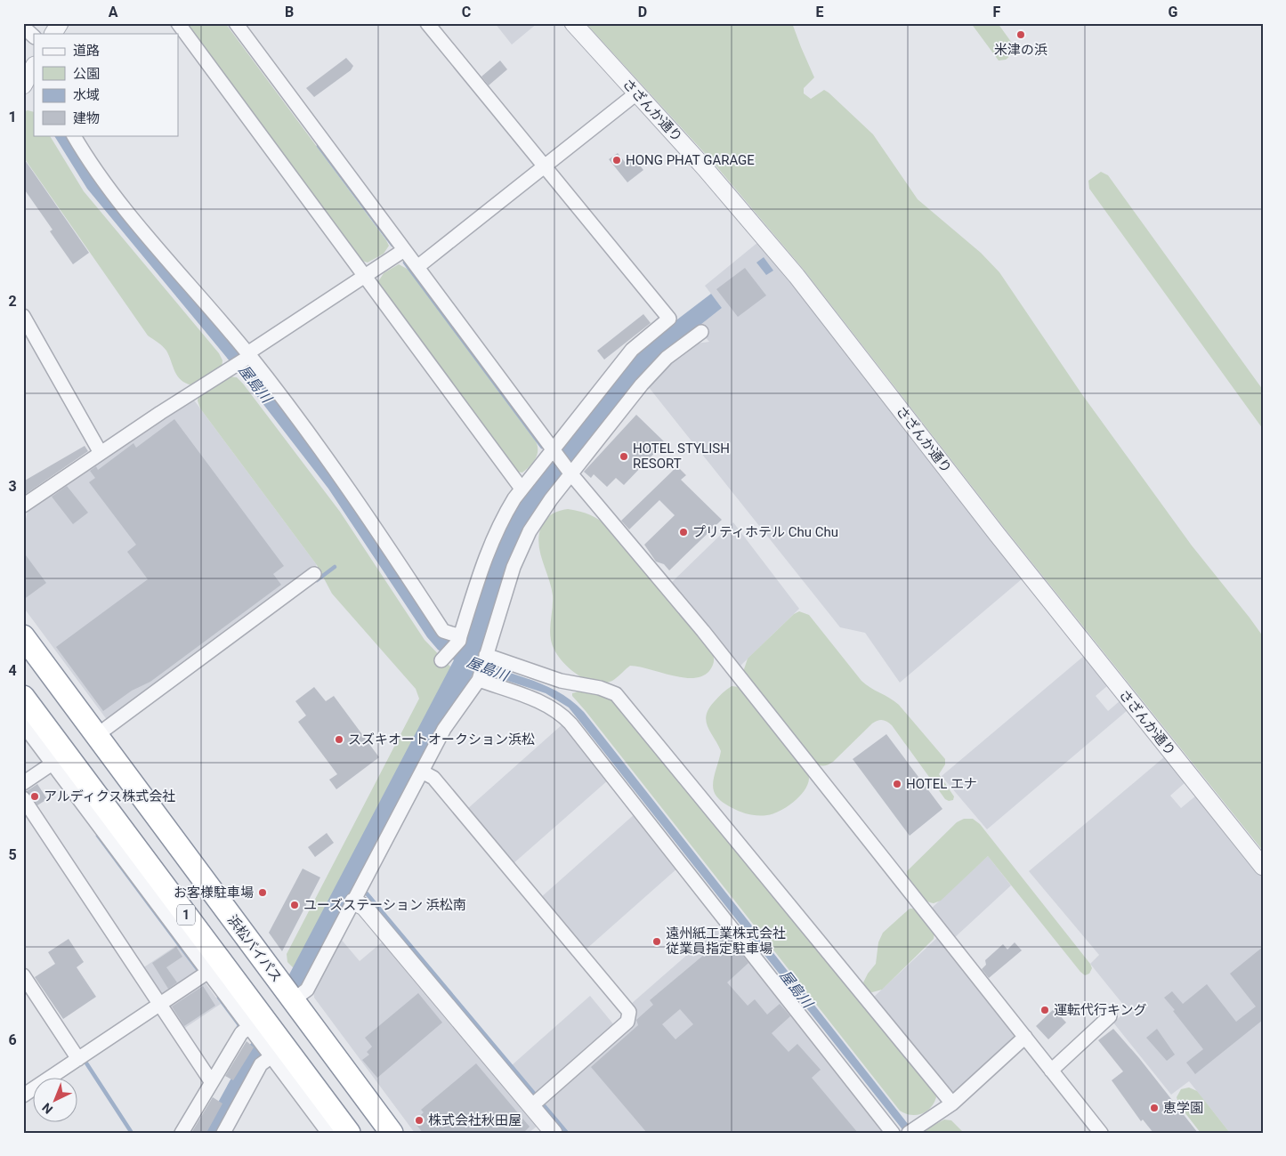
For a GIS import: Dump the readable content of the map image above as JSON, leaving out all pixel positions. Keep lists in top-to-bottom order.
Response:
{
  "streets": {
    "highway": ["1", "浜松バイパス"],
    "street": ["さざんか通り"]
  },
  "water": ["屋島川"],
  "places": [
    "米津の浜",
    "HONG PHAT GARAGE",
    "HOTEL STYLISH RESORT",
    "プリティホテル Chu Chu",
    "スズキオートオークション浜松",
    "HOTEL エナ",
    "アルディクス株式会社",
    "お客様駐車場",
    "ユーズステーション 浜松南",
    "遠州紙工業株式会社 従業員指定駐車場",
    "運転代行キング",
    "恵学園",
    "株式会社秋田屋"
  ],
  "legend": [
    "道路",
    "公園",
    "水域",
    "建物"
  ],
  "north": "bottom left",
  "grid": {
    "columns": [
      "A",
      "B",
      "C",
      "D",
      "E",
      "F",
      "G"
    ],
    "rows": [
      "1",
      "2",
      "3",
      "4",
      "5",
      "6"
    ]
  }
}
